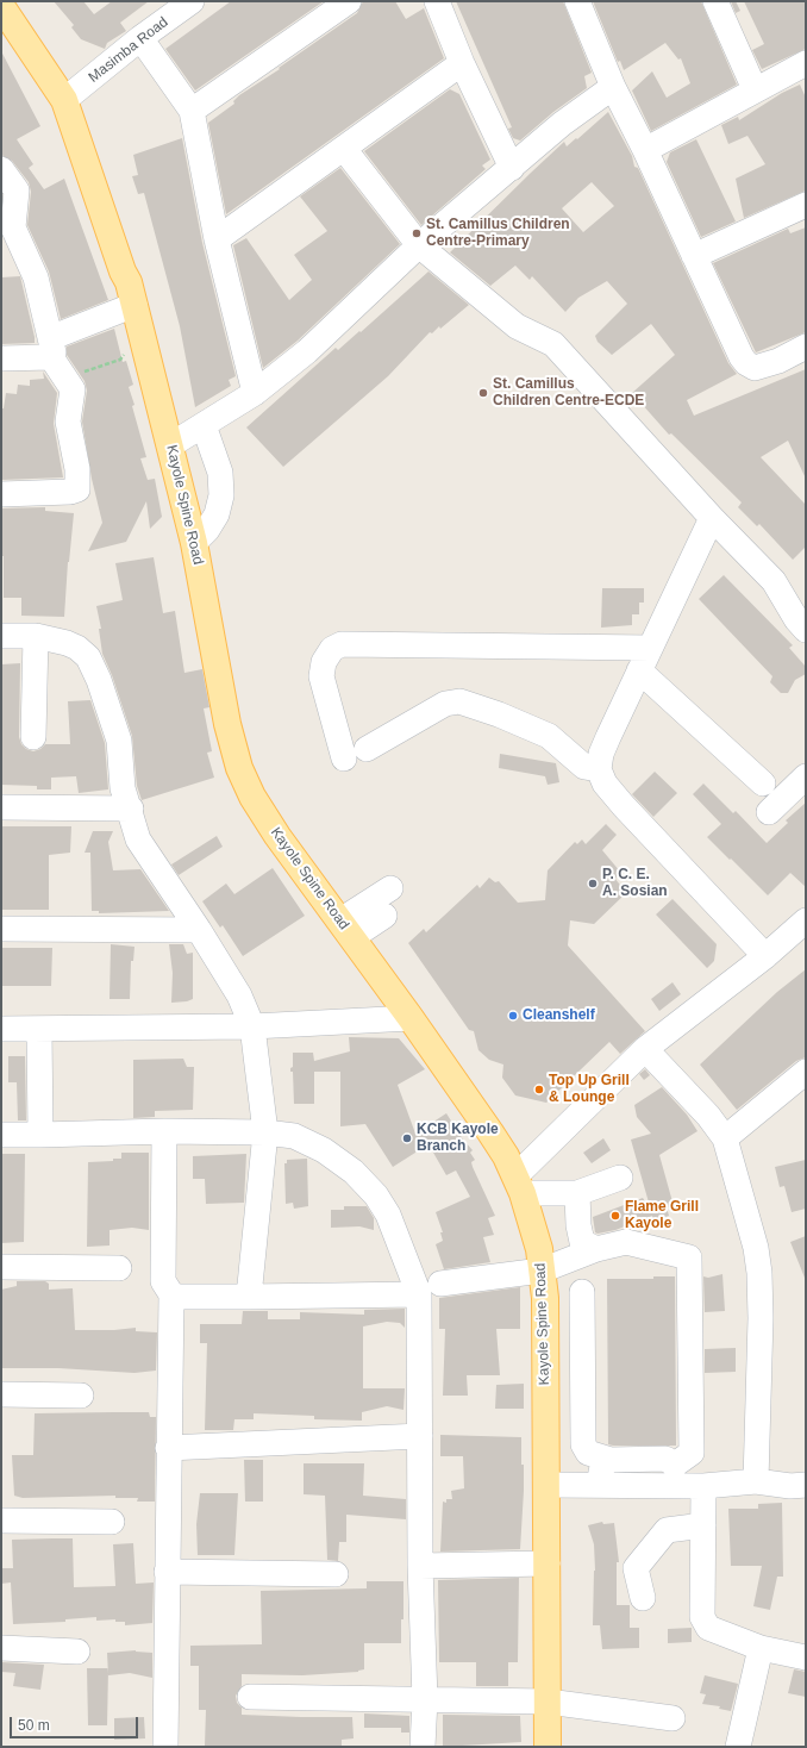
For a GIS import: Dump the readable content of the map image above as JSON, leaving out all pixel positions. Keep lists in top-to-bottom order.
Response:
{
  "streets": {
    "main road": ["Kayole Spine Road"],
    "street": ["Masimba Road"]
  },
  "crossings": [
    ["Masimba Road", "Kayole Spine Road"]
  ],
  "places": [
    "St. Camillus Children Centre-Primary",
    "St. Camillus Children Centre-ECDE",
    "P. C. E. A. Sosian",
    "Cleanshelf",
    "Top Up Grill & Lounge",
    "KCB Kayole Branch",
    "Flame Grill Kayole"
  ],
  "scale_bar": "50 m"
}
